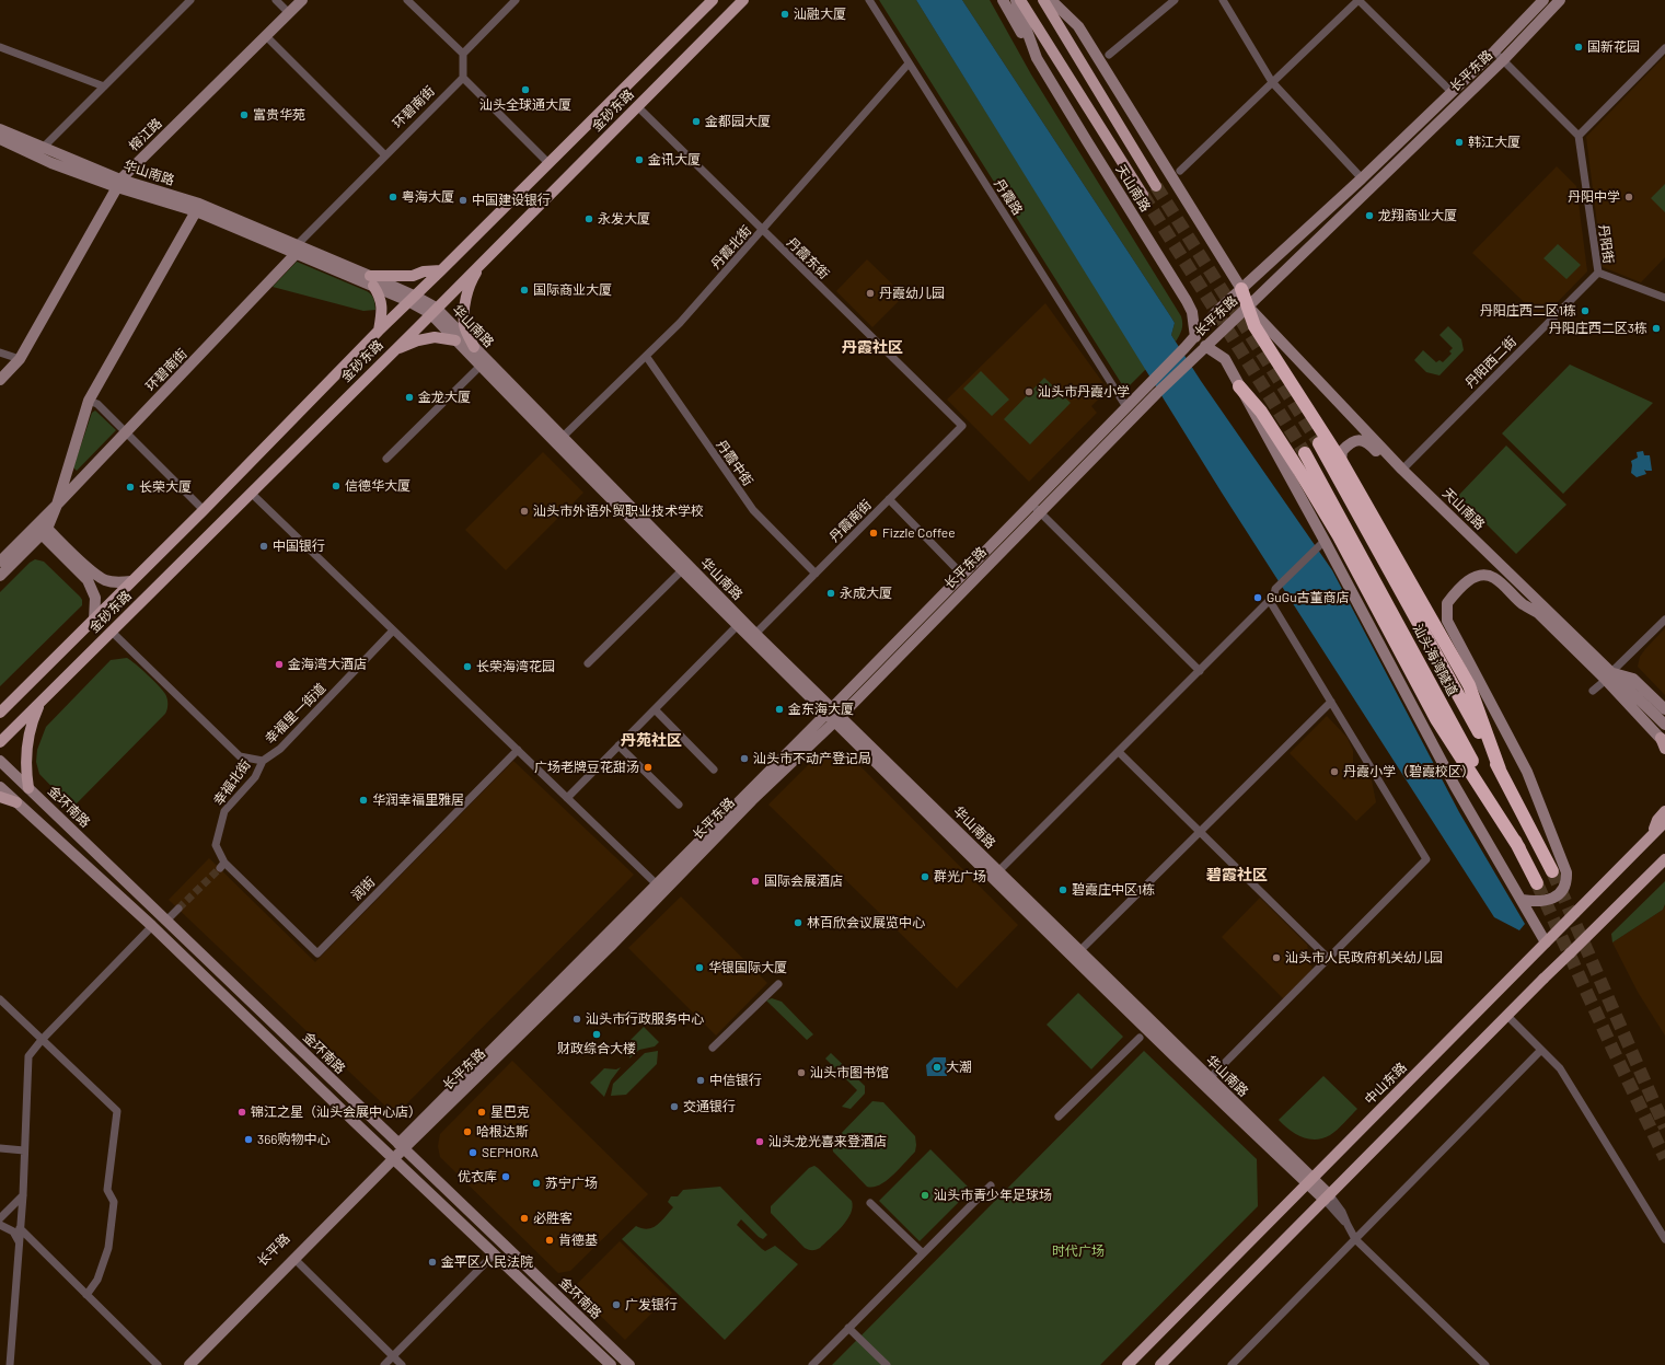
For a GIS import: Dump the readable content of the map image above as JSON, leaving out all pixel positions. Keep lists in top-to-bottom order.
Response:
{
  "streets": {
    "highway": ["汕头海湾隧道"],
    "main road": ["金砂东路", "天山南路", "中山东路"],
    "street": [
      "长平东路",
      "环碧南街",
      "榕江路",
      "华山南路",
      "丹霞路",
      "丹阳街",
      "丹霞北街",
      "丹霞东街",
      "丹阳西二街",
      "丹霞中街",
      "丹霞南街",
      "幸福里一街道",
      "幸福北街",
      "金环南路",
      "润街",
      "长平路"
    ]
  },
  "crossings": [
    ["长平东路", "华山南路"],
    ["长平东路", "天山南路"],
    ["长平东路", "丹霞路"],
    ["长平东路", "金环南路"],
    ["长平东路", "长平路"],
    ["环碧南街", "华山南路"],
    ["金砂东路", "华山南路"],
    ["金砂东路", "丹霞东街"],
    ["金砂东路", "幸福里一街道"],
    ["榕江路", "华山南路"],
    ["华山南路", "丹霞北街"],
    ["华山南路", "丹霞南街"],
    ["华山南路", "中山东路"],
    ["天山南路", "丹阳西二街"],
    ["丹霞路", "丹霞北街"],
    ["丹阳街", "丹阳西二街"],
    ["丹霞北街", "丹霞东街"],
    ["丹霞北街", "丹霞中街"],
    ["丹霞东街", "丹霞南街"],
    ["丹霞中街", "丹霞南街"],
    ["幸福里一街道", "幸福北街"],
    ["幸福北街", "润街"],
    ["金环南路", "长平路"]
  ],
  "districts": ["丹霞社区", "丹苑社区", "碧霞社区"],
  "parks": ["时代广场"],
  "places": [
    "汕融大厦",
    "国新花园",
    "汕头全球通大厦",
    "富贵华苑",
    "金都园大厦",
    "韩江大厦",
    "金讯大厦",
    "粤海大厦",
    "丹阳中学",
    "中国建设银行",
    "龙翔商业大厦",
    "永发大厦",
    "国际商业大厦",
    "丹霞幼儿园",
    "丹阳庄西二区1栋",
    "丹阳庄西二区3栋",
    "汕头市丹霞小学",
    "金龙大厦",
    "信德华大厦",
    "长荣大厦",
    "汕头市外语外贸职业技术学校",
    "Fizzle Coffee",
    "中国银行",
    "永成大厦",
    "GuGu古董商店",
    "金海湾大酒店",
    "长荣海湾花园",
    "金东海大厦",
    "汕头市不动产登记局",
    "广场老牌豆花甜汤",
    "丹霞小学（碧霞校区）",
    "华润幸福里雅居",
    "群光广场",
    "国际会展酒店",
    "碧霞庄中区1栋",
    "林百欣会议展览中心",
    "汕头市人民政府机关幼儿园",
    "华银国际大厦",
    "汕头市行政服务中心",
    "财政综合大楼",
    "大潮",
    "汕头市图书馆",
    "中信银行",
    "交通银行",
    "锦江之星（汕头会展中心店）",
    "星巴克",
    "哈根达斯",
    "366购物中心",
    "汕头龙光喜来登酒店",
    "SEPHORA",
    "优衣库",
    "苏宁广场",
    "汕头市青少年足球场",
    "必胜客",
    "肯德基",
    "金平区人民法院",
    "广发银行"
  ]
}
